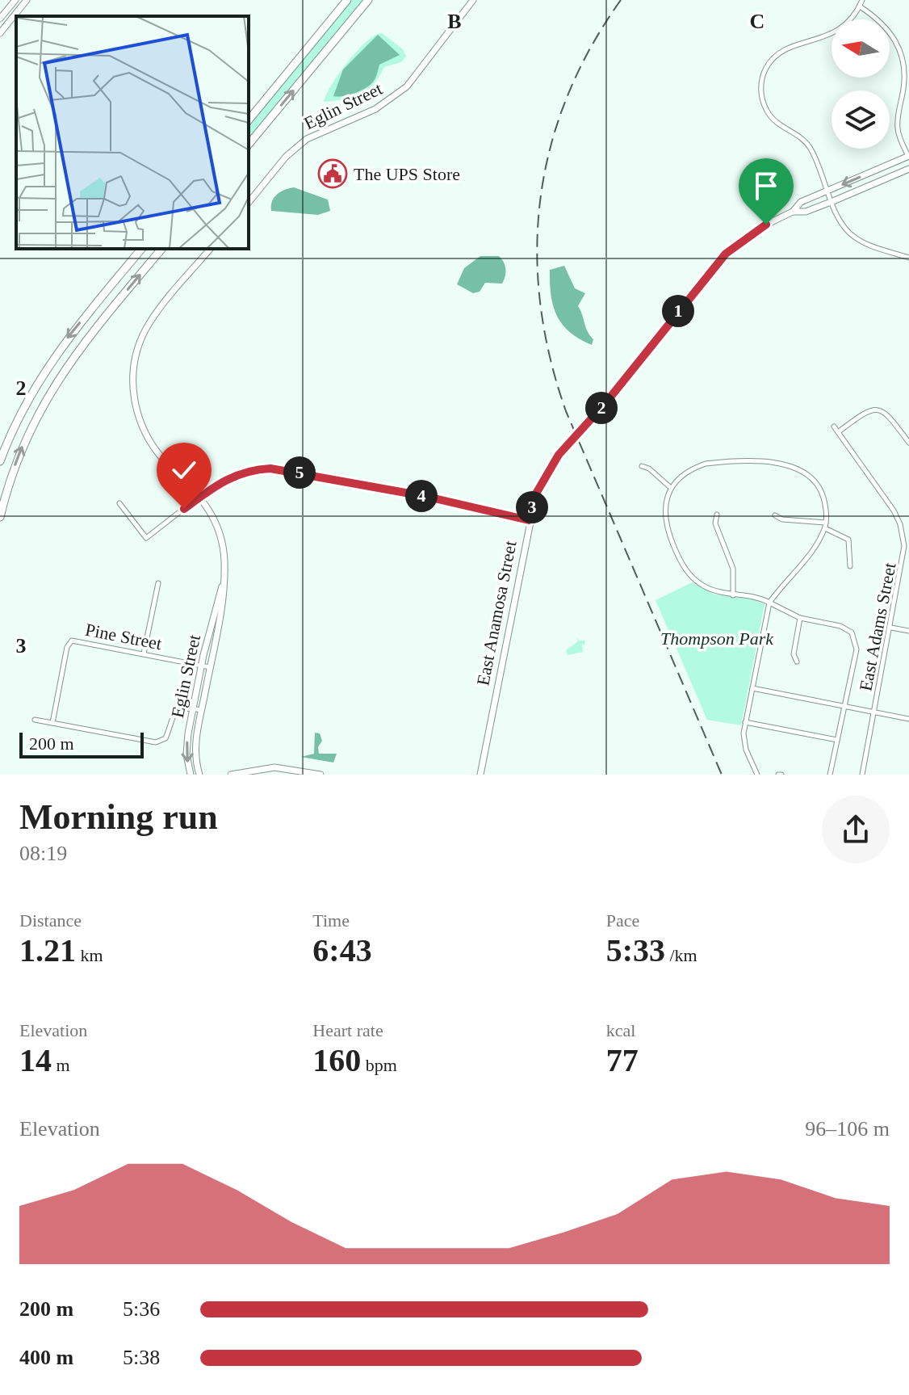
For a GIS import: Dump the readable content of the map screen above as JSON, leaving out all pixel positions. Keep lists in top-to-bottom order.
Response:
{
  "streets": {
    "street": [
      "Eglin Street",
      "East Anamosa Street",
      "East Adams Street",
      "Pine Street"
    ]
  },
  "crossings": [
    ["Eglin Street", "Pine Street"]
  ],
  "parks": ["Thompson Park"],
  "places": {
    "public building": ["The UPS Store"]
  },
  "scale_bar": "200 m",
  "north": "left",
  "page": {
    "pins": [
      "1",
      "2",
      "5",
      "4",
      "3"
    ],
    "scale": "200 m",
    "heading": ["Morning run", "08:19"],
    "stats": [
      ["Distance", "1.21 km"],
      ["Time", "6:43"],
      ["Pace", "5:33 /km"],
      ["Elevation", "14 m"],
      ["Heart rate", "160 bpm"],
      ["kcal", "77"]
    ],
    "chart": ["Elevation", "96–106 m"],
    "list": [
      {
        "name": "200 m",
        "note": "5:36"
      },
      {
        "name": "400 m",
        "note": "5:38"
      }
    ]
  },
  "grid": {
    "columns": ["B", "C"],
    "rows": ["2", "3"]
  }
}
